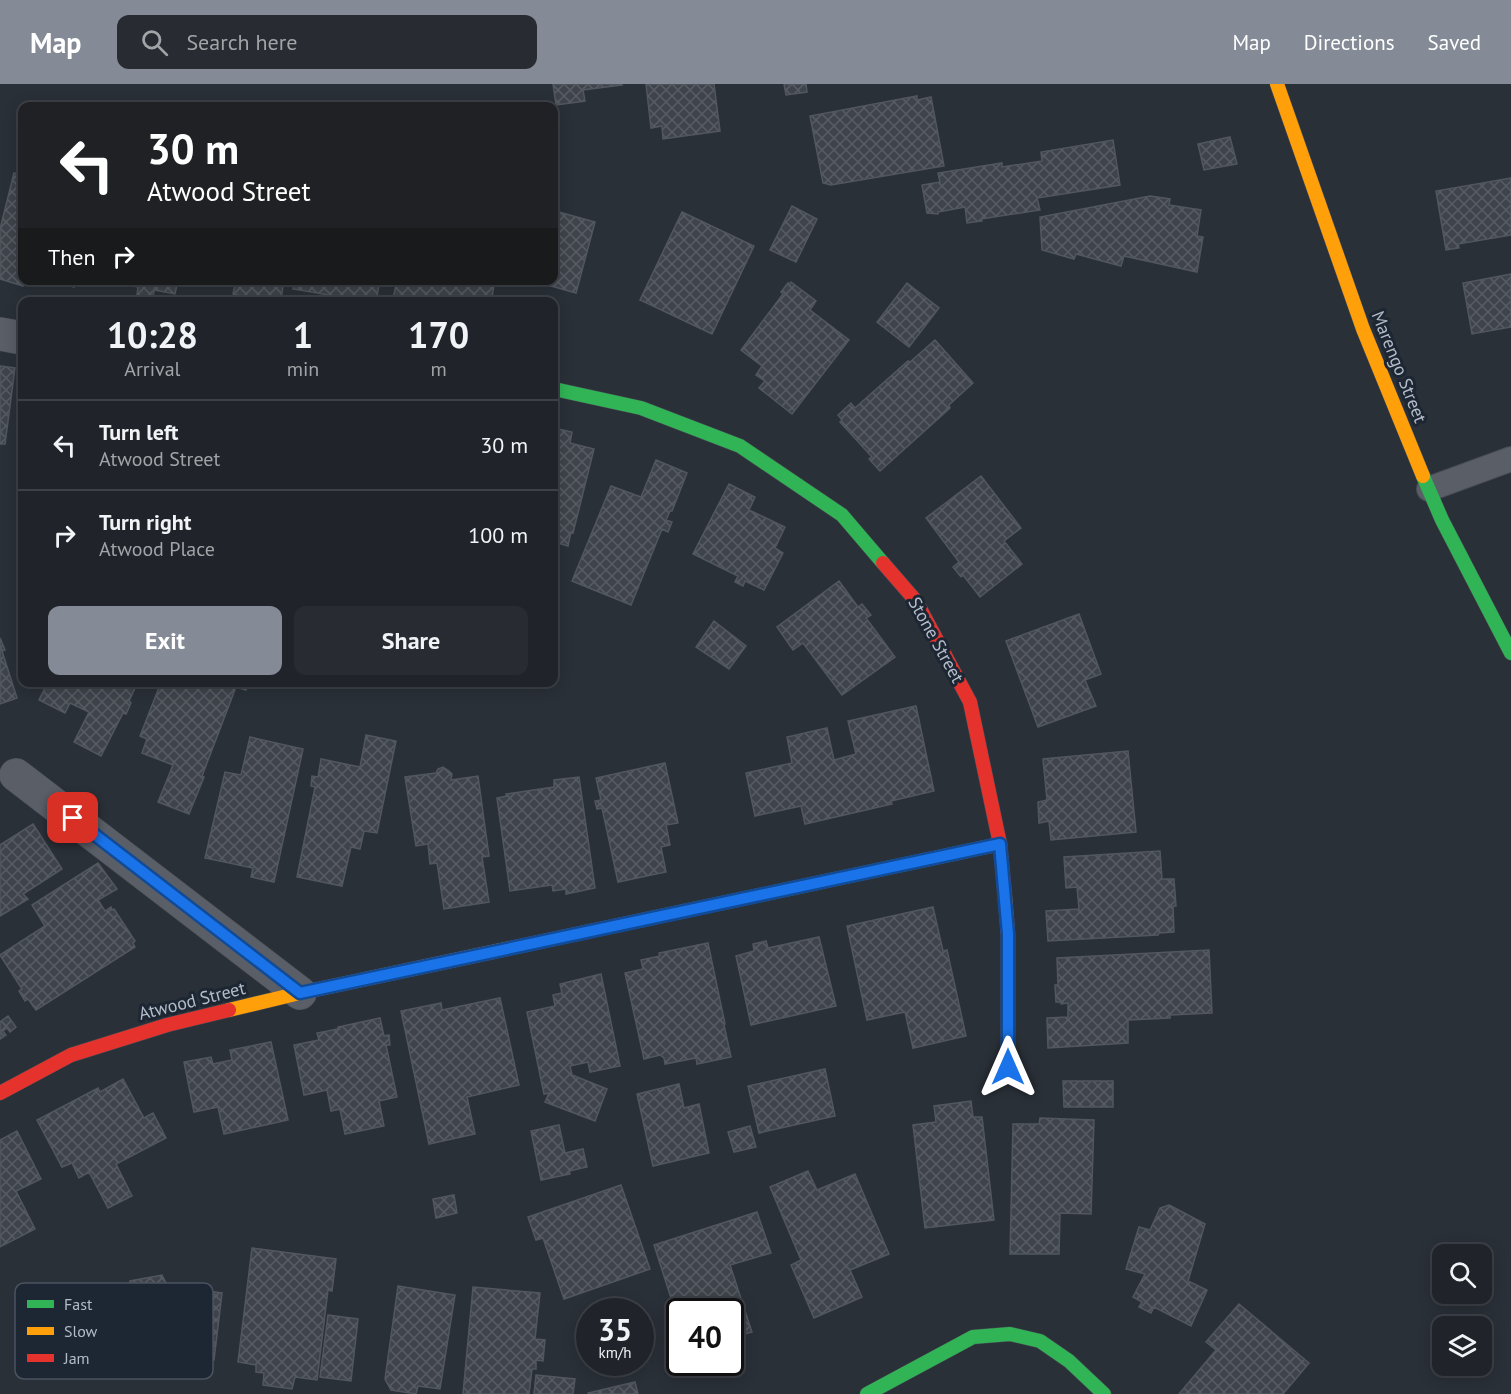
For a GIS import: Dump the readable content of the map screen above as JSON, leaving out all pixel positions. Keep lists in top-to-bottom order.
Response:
{
  "streets": {
    "street": ["Marengo Street", "Stone Street", "Atwood Street"]
  },
  "crossings": [
    ["Stone Street", "Atwood Street"]
  ],
  "legend": ["Fast", "Slow", "Jam"],
  "page": {
    "header": "Map",
    "search": "Search here",
    "nav": ["Map", "Directions", "Saved"],
    "turn": ["30 m", "Atwood Street"],
    "then": "Then",
    "eta": [
      "10:28",
      "Arrival",
      "1",
      "min",
      "170",
      "m"
    ],
    "list": [
      {
        "name": "Turn left",
        "note": "Atwood Street",
        "value": "30 m"
      },
      {
        "name": "Turn right",
        "note": "Atwood Place",
        "value": "100 m"
      }
    ],
    "buttons": ["Exit", "Share"],
    "speed": "35 km/h",
    "limit": "40"
  }
}
